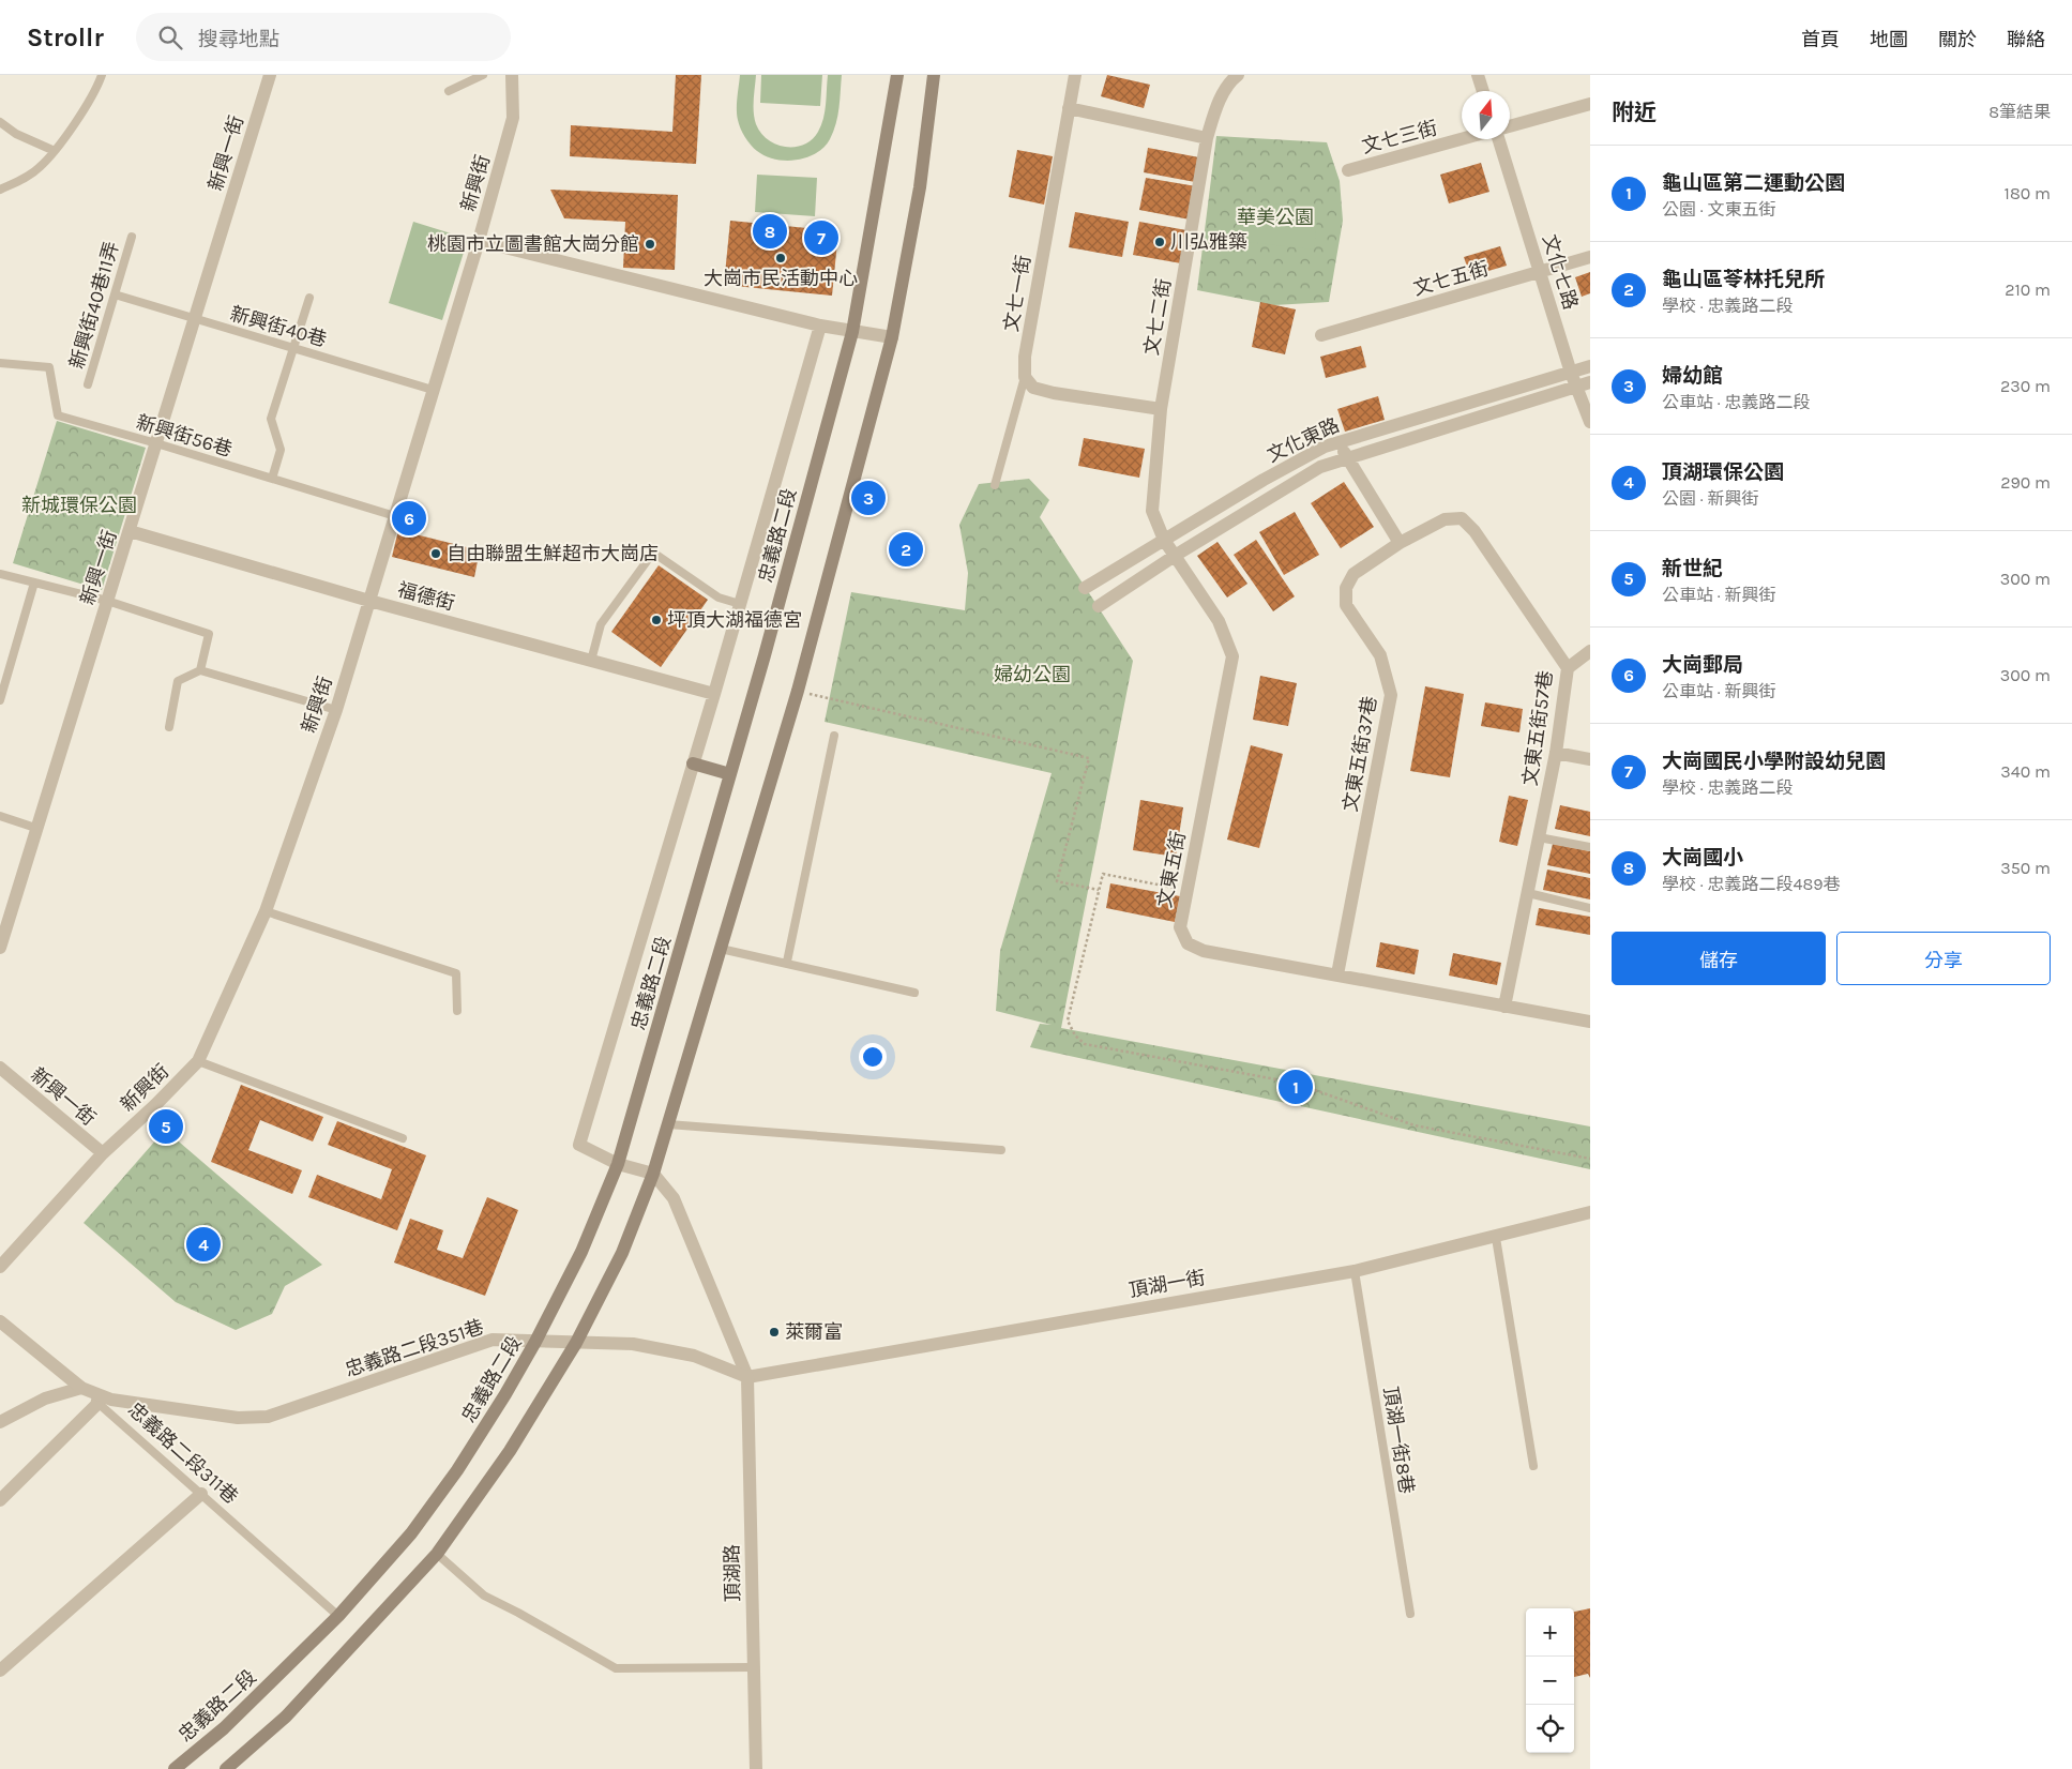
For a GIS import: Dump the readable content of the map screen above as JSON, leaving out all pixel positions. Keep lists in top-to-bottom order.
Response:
{
  "streets": {
    "main road": ["忠義路二段"],
    "street": [
      "文七三街",
      "新興一街",
      "新興街",
      "文化七路",
      "文七五街",
      "文七一街",
      "文七二街",
      "文化東路",
      "福德街",
      "文東五街57巷",
      "文東五街37巷",
      "文東五街",
      "頂湖一街",
      "忠義路二段351巷",
      "忠義路二段311巷",
      "頂湖路"
    ],
    "lane": [
      "新興街40巷11弄",
      "新興街40巷",
      "新興街56巷",
      "頂湖一街8巷"
    ]
  },
  "crossings": [
    ["新興一街", "新興街"],
    ["新興一街", "新興街40巷"],
    ["新興一街", "新興街56巷"],
    ["新興一街", "福德街"],
    ["新興街", "新興街40巷"],
    ["新興街", "新興街56巷"],
    ["新興街", "福德街"],
    ["文化七路", "文七五街"],
    ["文化七路", "文化東路"],
    ["新興街40巷11弄", "新興街40巷"],
    ["文七二街", "文化東路"],
    ["文七二街", "文東五街"],
    ["文化東路", "文東五街"],
    ["忠義路二段", "忠義路二段351巷"],
    ["忠義路二段", "忠義路二段311巷"],
    ["文東五街57巷", "文東五街37巷"],
    ["文東五街57巷", "文東五街"],
    ["文東五街37巷", "文東五街"],
    ["頂湖一街", "頂湖一街8巷"],
    ["頂湖一街", "頂湖路"],
    ["忠義路二段351巷", "忠義路二段311巷"]
  ],
  "parks": ["華美公園", "新城環保公園", "婦幼公園"],
  "places": [
    "川弘雅築",
    "桃園市立圖書館大崗分館",
    "大崗市民活動中心",
    "自由聯盟生鮮超市大崗店",
    "坪頂大湖福德宮",
    "萊爾富"
  ],
  "north": "top",
  "page": {
    "header": "Strollr",
    "search": "搜尋地點",
    "nav": [
      "首頁",
      "地圖",
      "關於",
      "聯絡"
    ],
    "heading": ["附近", "8筆結果"],
    "list": [
      {
        "mark": "1",
        "name": "龜山區第二運動公園",
        "note": "公園 · 文東五街",
        "value": "180 m"
      },
      {
        "mark": "2",
        "name": "龜山區苓林托兒所",
        "note": "學校 · 忠義路二段",
        "value": "210 m"
      },
      {
        "mark": "3",
        "name": "婦幼館",
        "note": "公車站 · 忠義路二段",
        "value": "230 m"
      },
      {
        "mark": "4",
        "name": "頂湖環保公園",
        "note": "公園 · 新興街",
        "value": "290 m"
      },
      {
        "mark": "5",
        "name": "新世紀",
        "note": "公車站 · 新興街",
        "value": "300 m"
      },
      {
        "mark": "6",
        "name": "大崗郵局",
        "note": "公車站 · 新興街",
        "value": "300 m"
      },
      {
        "mark": "7",
        "name": "大崗國民小學附設幼兒園",
        "note": "學校 · 忠義路二段",
        "value": "340 m"
      },
      {
        "mark": "8",
        "name": "大崗國小",
        "note": "學校 · 忠義路二段489巷",
        "value": "350 m"
      }
    ],
    "pins": [
      "8",
      "7",
      "3",
      "6",
      "2",
      "1",
      "5",
      "4"
    ],
    "buttons": ["儲存", "分享"],
    "map_buttons": ["+", "−"]
  }
}
